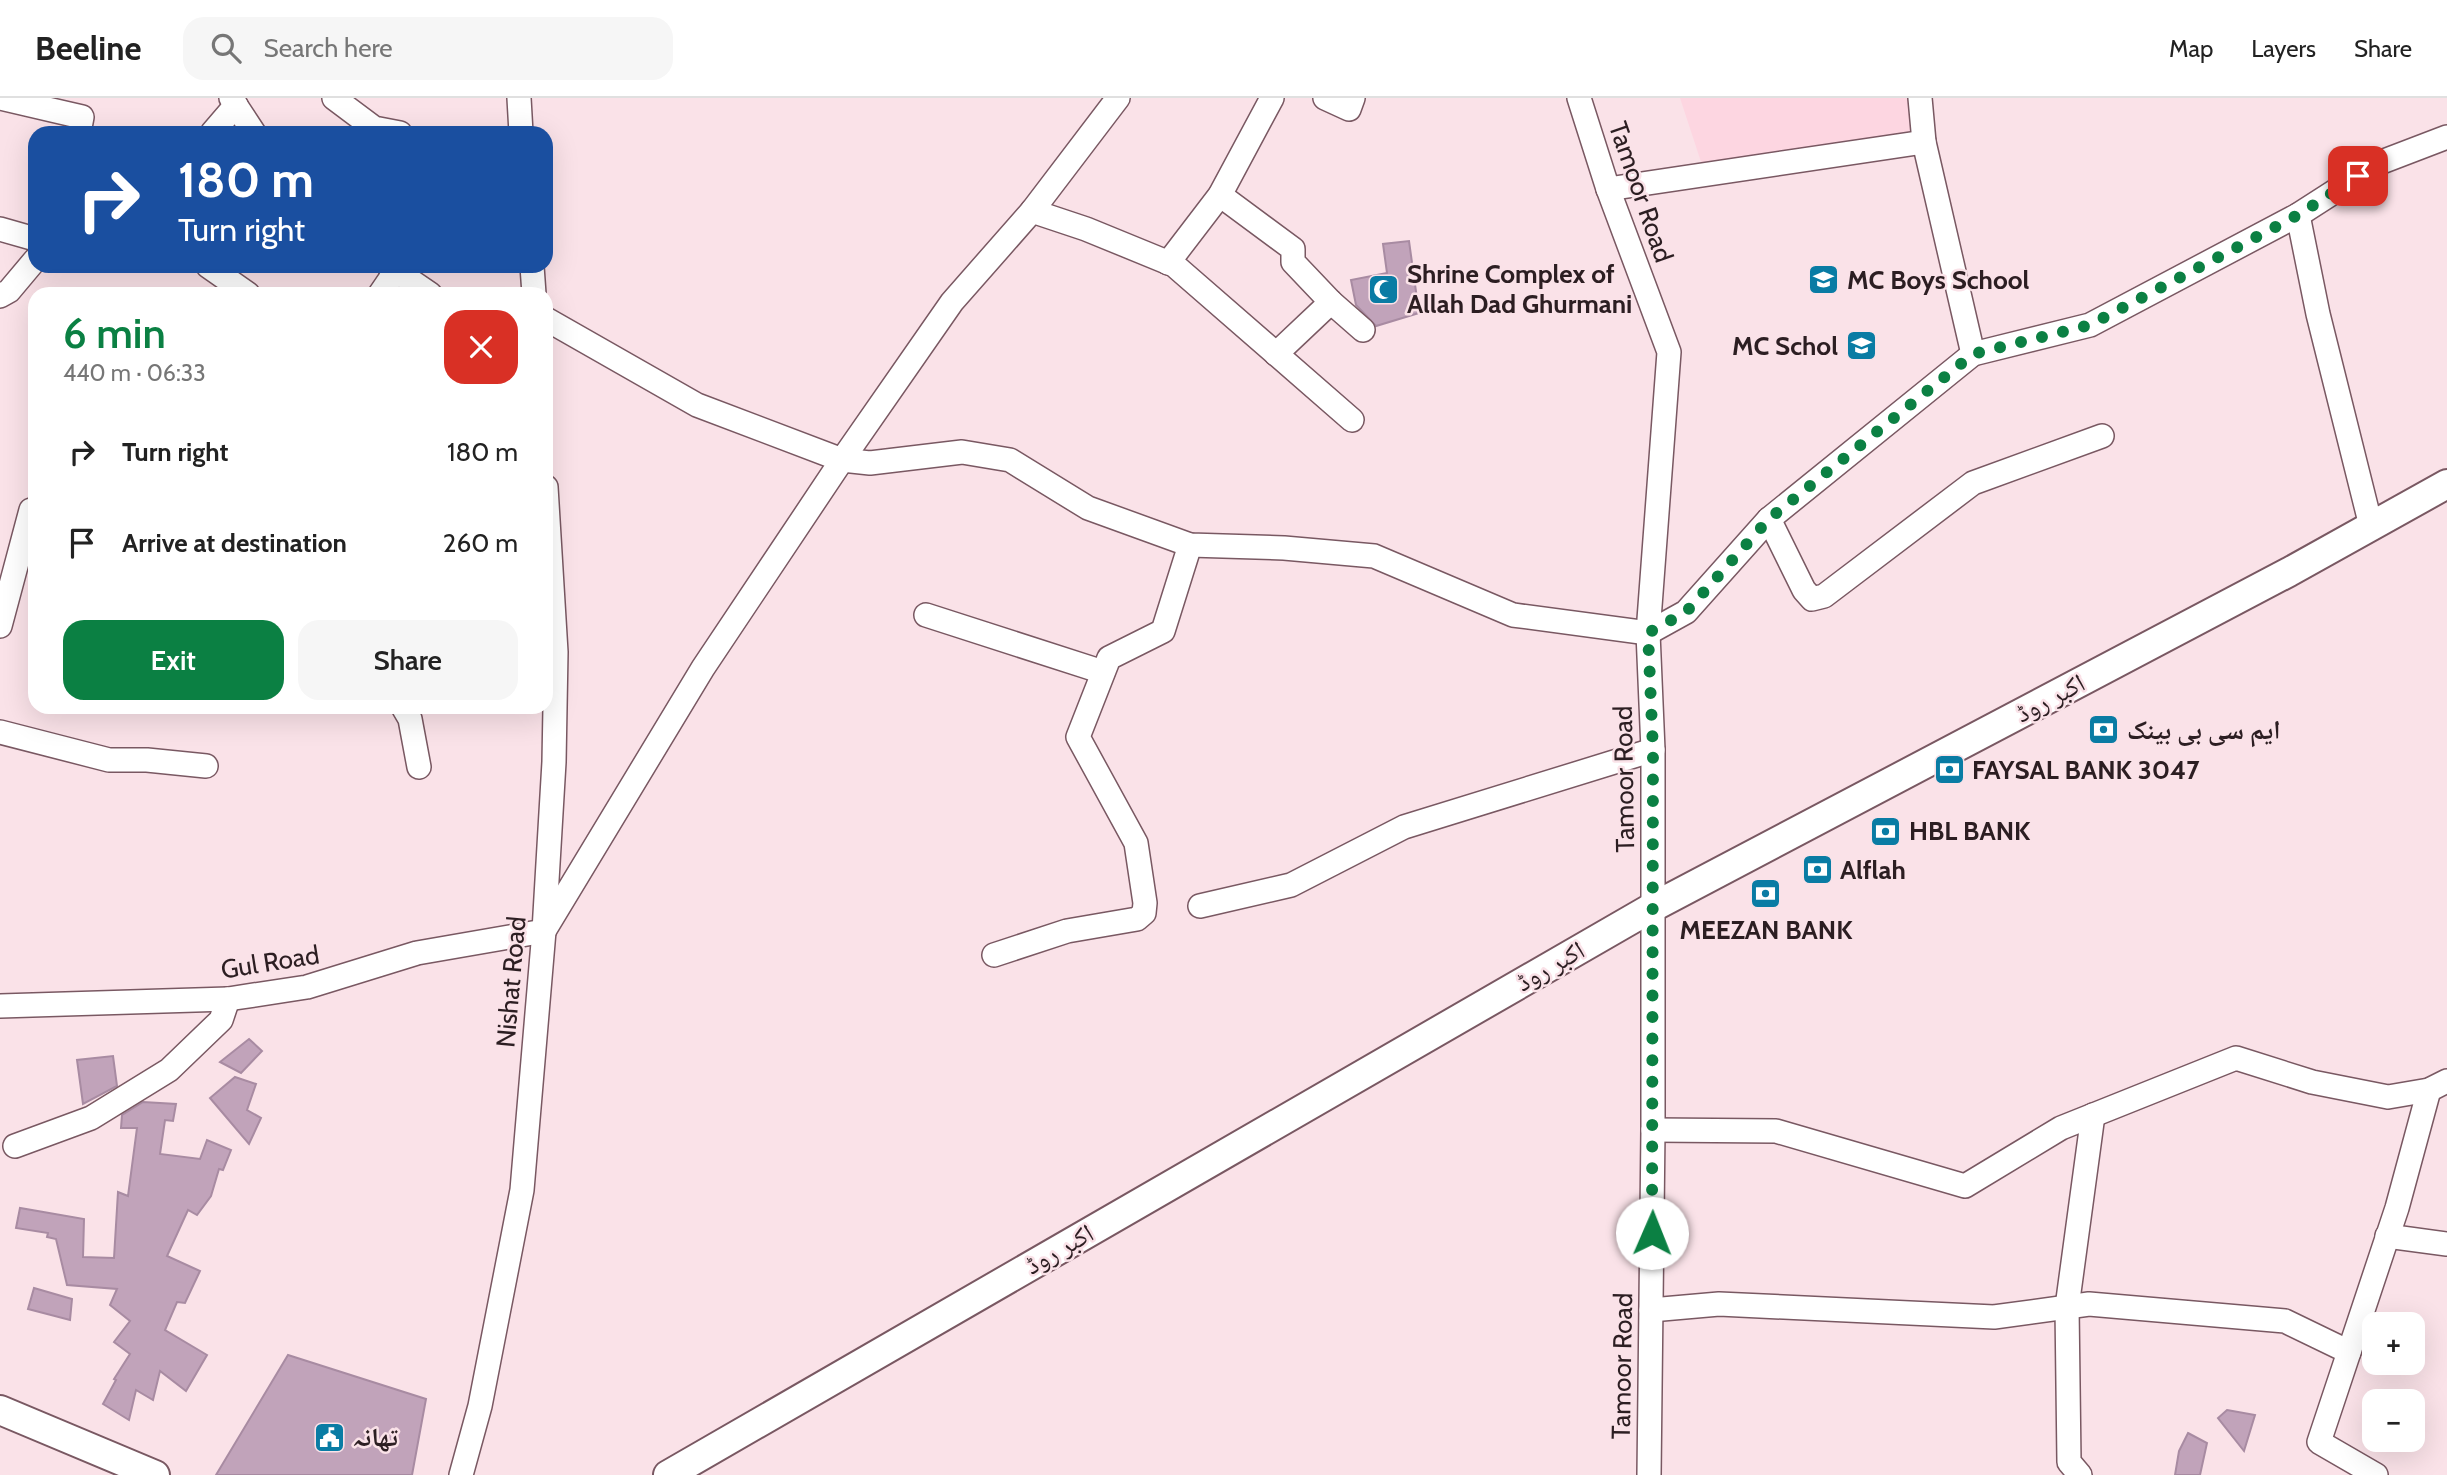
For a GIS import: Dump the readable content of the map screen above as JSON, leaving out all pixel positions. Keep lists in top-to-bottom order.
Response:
{
  "streets": {
    "main road": ["اکبر روڈ"],
    "street": ["Tamoor Road", "Gul Road", "Nishat Road"]
  },
  "crossings": [
    ["Tamoor Road", "اکبر روڈ"],
    ["Gul Road", "Nishat Road"]
  ],
  "places": {
    "school or university": ["MC Boys School", "MC Schol"],
    "mosque": ["Shrine Complex of Allah Dad Ghurmani"],
    "bank": [
      "ایم سی بی بینک",
      "FAYSAL BANK 3047",
      "HBL BANK",
      "Alflah",
      "MEEZAN BANK"
    ],
    "public building": ["تھانہ"]
  },
  "page": {
    "header": "Beeline",
    "search": "Search here",
    "nav": ["Map", "Layers", "Share"],
    "turn": ["180 m", "Turn right"],
    "heading": ["6 min", "440 m · 06:33"],
    "list": [
      {
        "name": "Turn right",
        "value": "180 m"
      },
      {
        "name": "Arrive at destination",
        "value": "260 m"
      }
    ],
    "buttons": ["Exit", "Share"],
    "map_buttons": ["+", "−"]
  }
}
